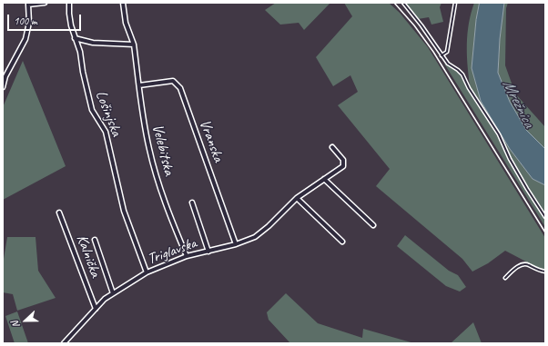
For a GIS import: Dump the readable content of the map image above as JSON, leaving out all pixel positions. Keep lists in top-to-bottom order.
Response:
{
  "streets": {
    "street": [
      "Lošinjska",
      "Vranska",
      "Velebitska",
      "Triglavska",
      "Kalnička"
    ]
  },
  "crossings": [
    ["Lošinjska", "Triglavska"],
    ["Vranska", "Velebitska"],
    ["Vranska", "Triglavska"],
    ["Velebitska", "Triglavska"],
    ["Triglavska", "Kalnička"]
  ],
  "water": ["Mrežnica"],
  "scale_bar": "100 m",
  "north": "left"
}
